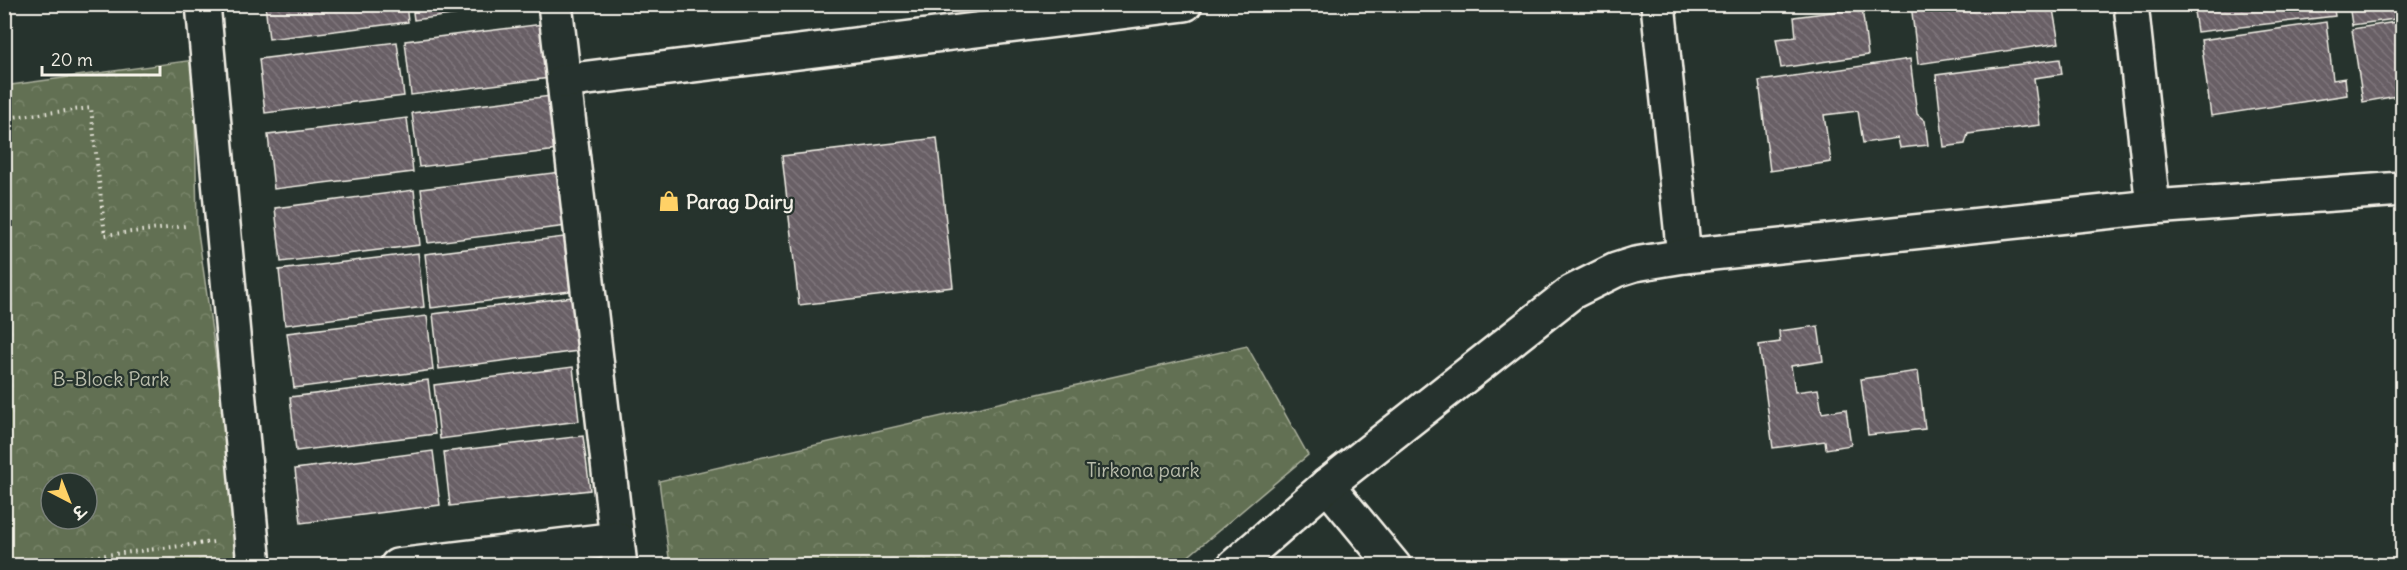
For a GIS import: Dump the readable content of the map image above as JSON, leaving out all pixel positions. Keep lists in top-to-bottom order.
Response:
{
  "parks": ["B-Block Park", "Tirkona park"],
  "places": {
    "shop": ["Parag Dairy"]
  },
  "scale_bar": "20 m",
  "north": "bottom right"
}
